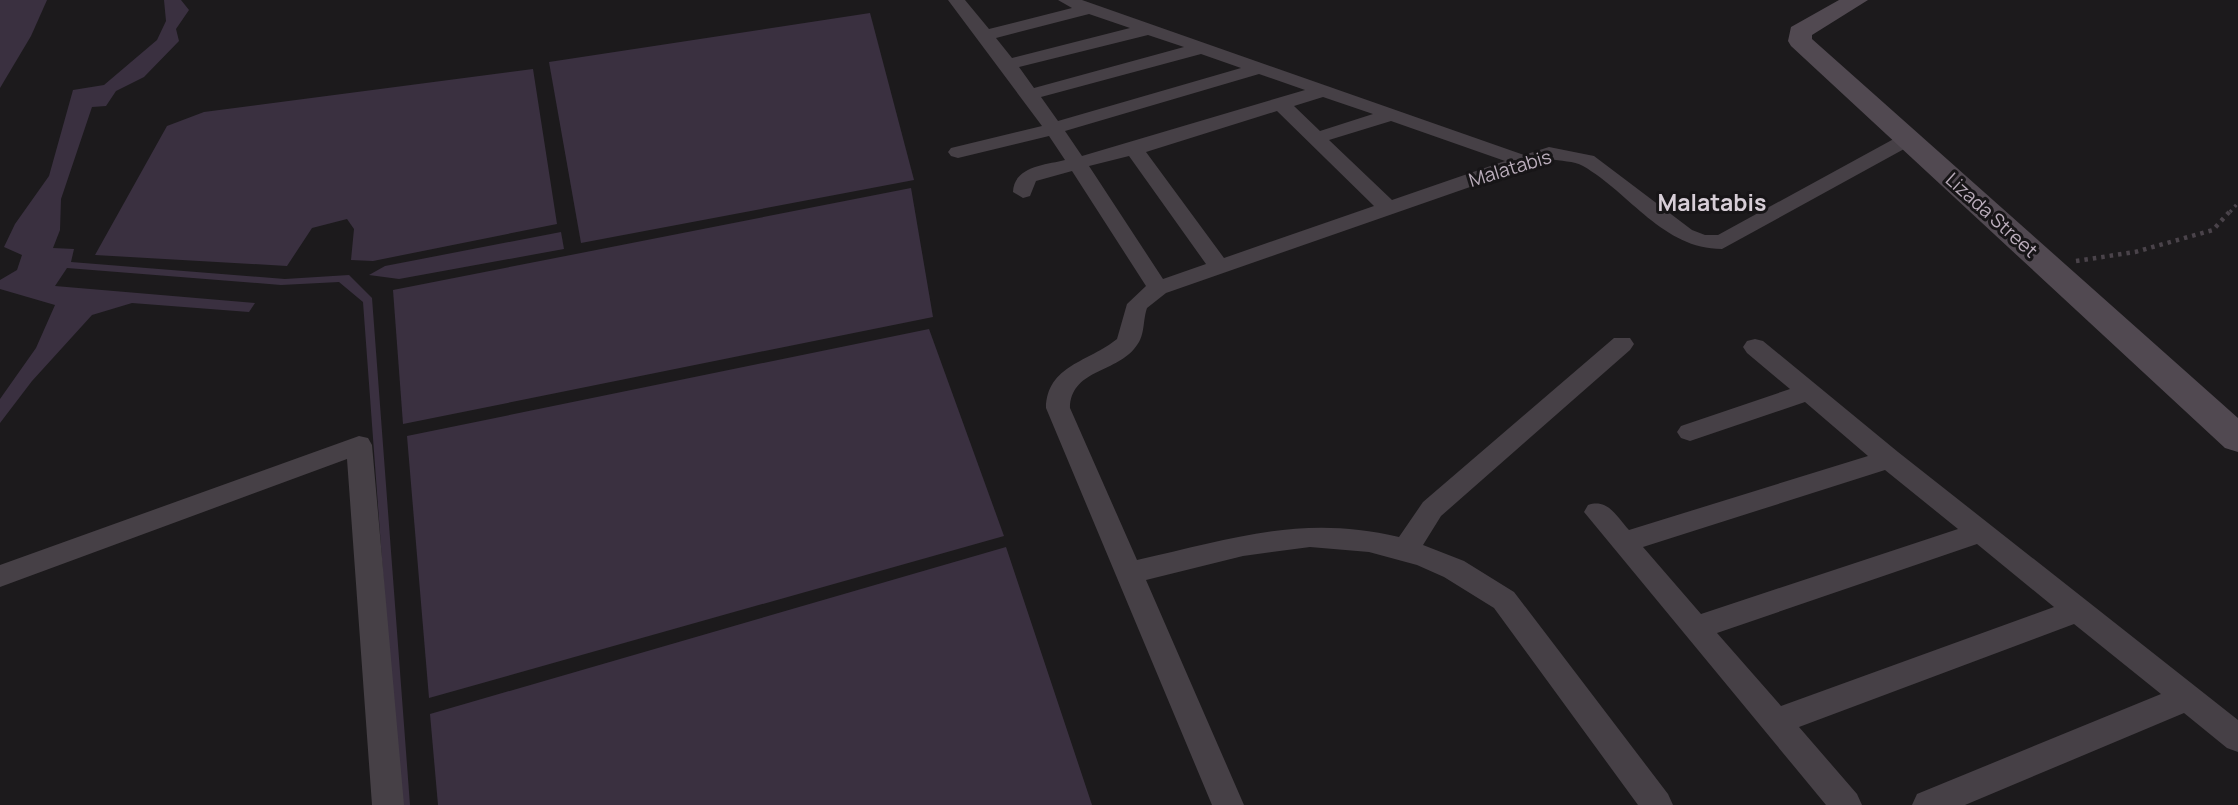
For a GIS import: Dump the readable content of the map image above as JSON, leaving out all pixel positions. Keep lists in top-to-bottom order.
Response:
{
  "streets": {
    "street": ["Malatabis", "Lizada Street"]
  },
  "crossings": [
    ["Malatabis", "Lizada Street"]
  ],
  "districts": ["Malatabis"]
}
